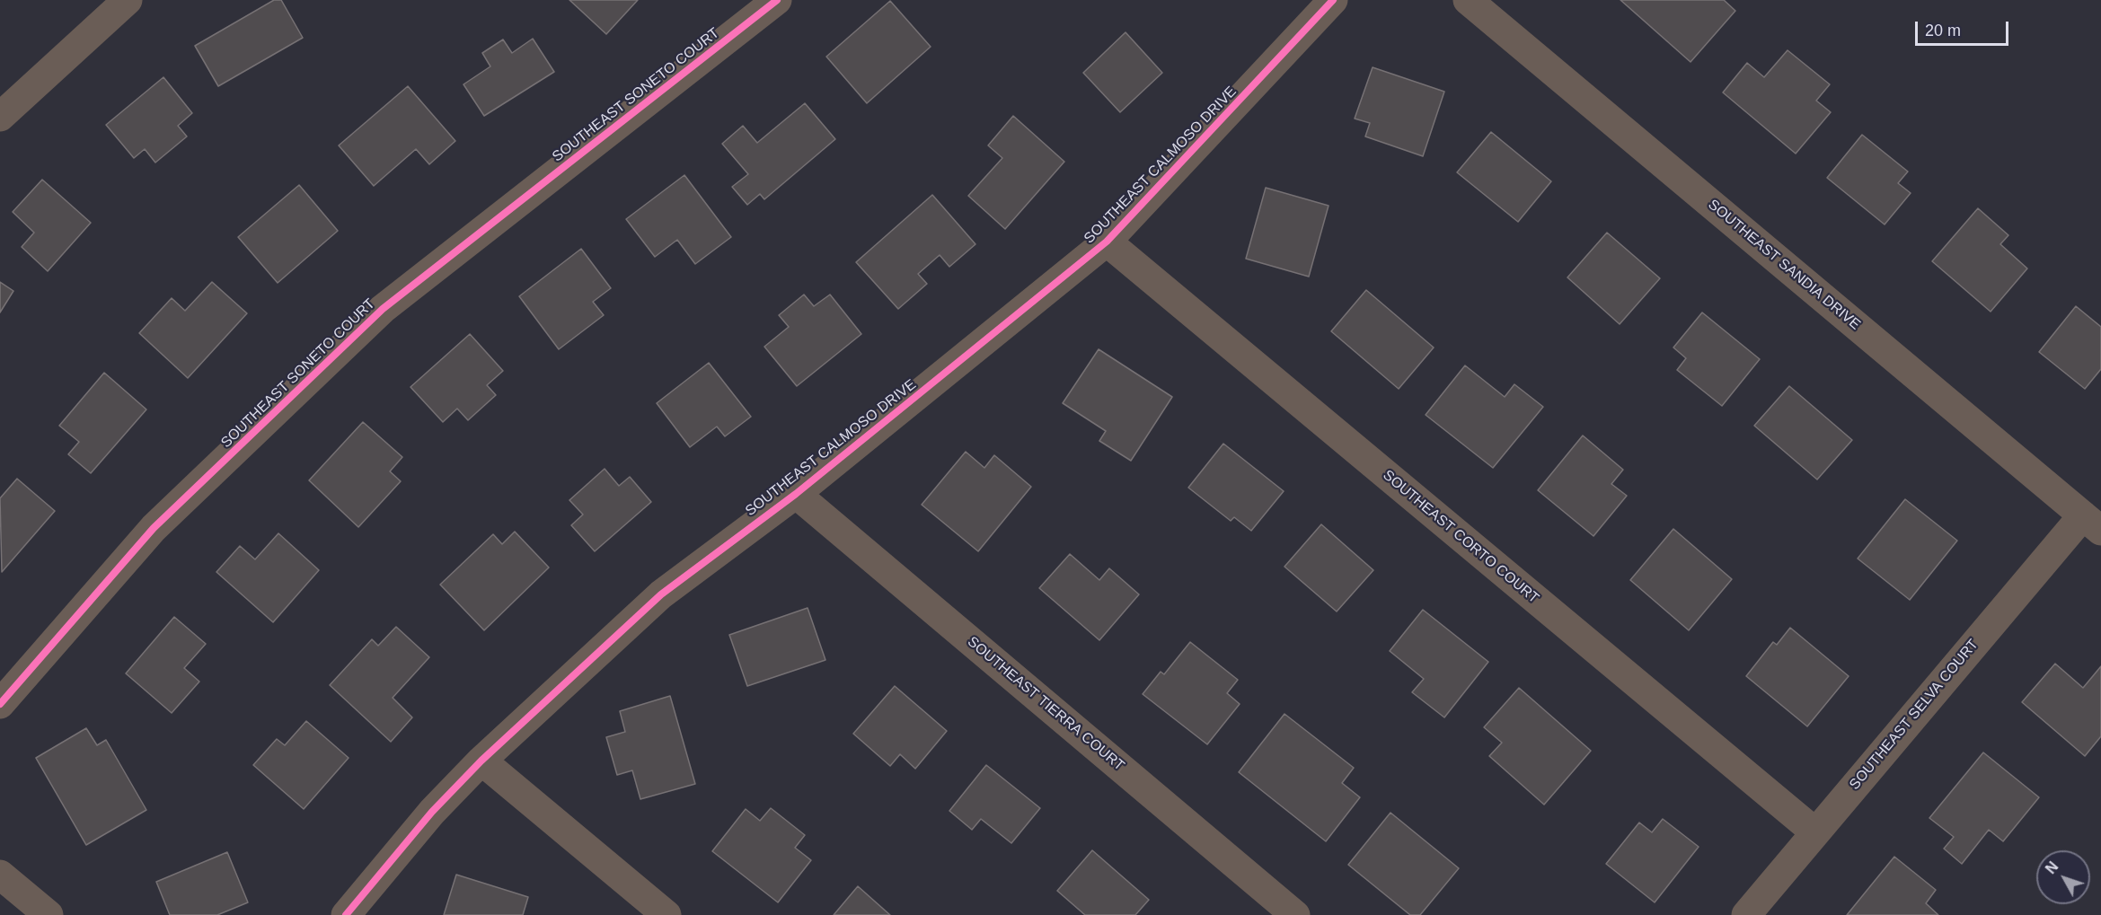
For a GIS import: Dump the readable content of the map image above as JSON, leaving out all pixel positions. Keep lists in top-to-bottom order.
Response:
{
  "streets": {
    "street": [
      "SOUTHEAST SONETO COURT",
      "SOUTHEAST CALMOSO DRIVE",
      "SOUTHEAST SANDIA DRIVE",
      "SOUTHEAST CORTO COURT",
      "SOUTHEAST TIERRA COURT",
      "SOUTHEAST SELVA COURT"
    ]
  },
  "crossings": [
    ["SOUTHEAST CALMOSO DRIVE", "SOUTHEAST CORTO COURT"],
    ["SOUTHEAST CALMOSO DRIVE", "SOUTHEAST TIERRA COURT"],
    ["SOUTHEAST SANDIA DRIVE", "SOUTHEAST SELVA COURT"],
    ["SOUTHEAST CORTO COURT", "SOUTHEAST SELVA COURT"]
  ],
  "scale_bar": "20 m",
  "north": "top left"
}
